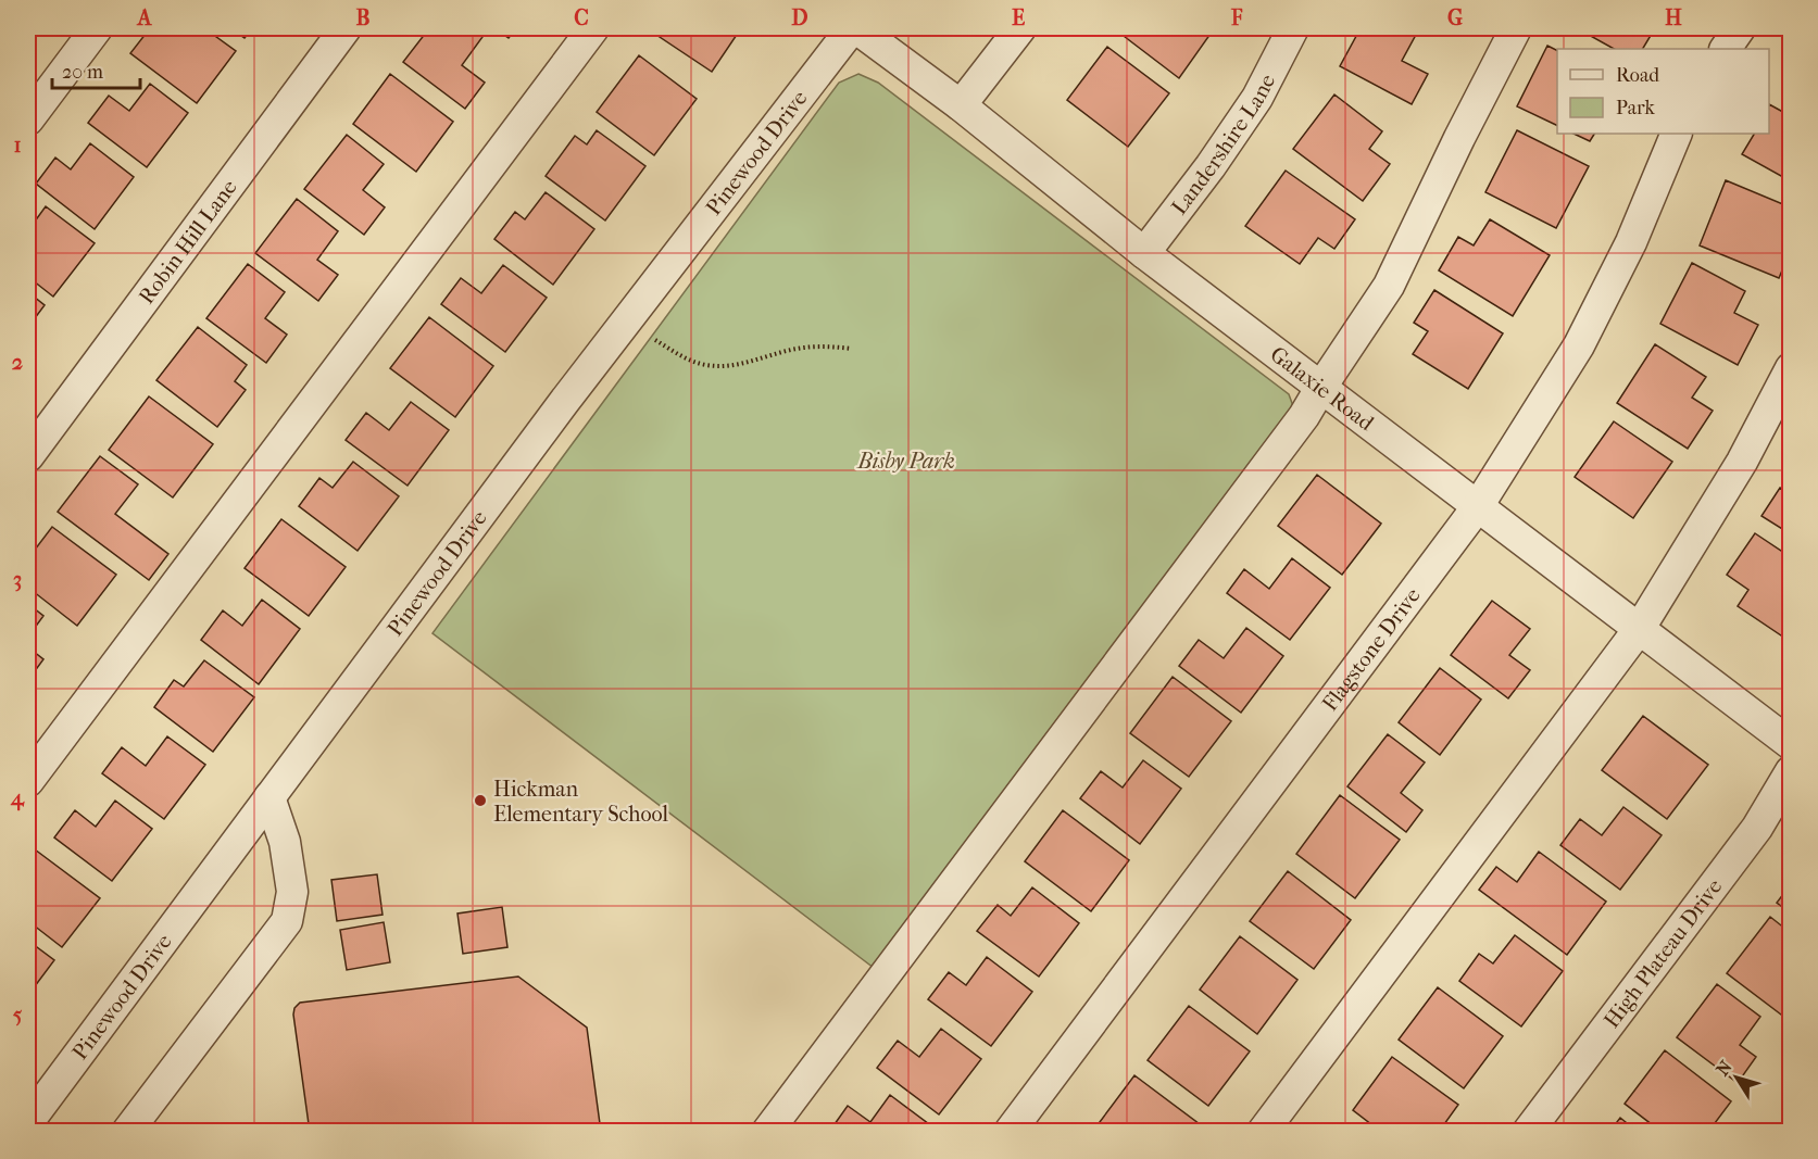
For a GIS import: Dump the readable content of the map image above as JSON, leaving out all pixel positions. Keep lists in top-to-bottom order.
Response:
{
  "streets": {
    "street": [
      "Landershire Lane",
      "Pinewood Drive",
      "Robin Hill Lane",
      "Galaxie Road",
      "Flagstone Drive",
      "High Plateau Drive"
    ]
  },
  "crossings": [
    ["Landershire Lane", "Galaxie Road"],
    ["Pinewood Drive", "Galaxie Road"],
    ["Galaxie Road", "Flagstone Drive"]
  ],
  "parks": ["Bisby Park"],
  "places": ["Hickman Elementary School"],
  "legend": ["Road", "Park"],
  "scale_bar": "20 m",
  "north": "top left",
  "grid": {
    "columns": [
      "A",
      "B",
      "C",
      "D",
      "E",
      "F",
      "G",
      "H"
    ],
    "rows": [
      "1",
      "2",
      "3",
      "4",
      "5"
    ]
  }
}
